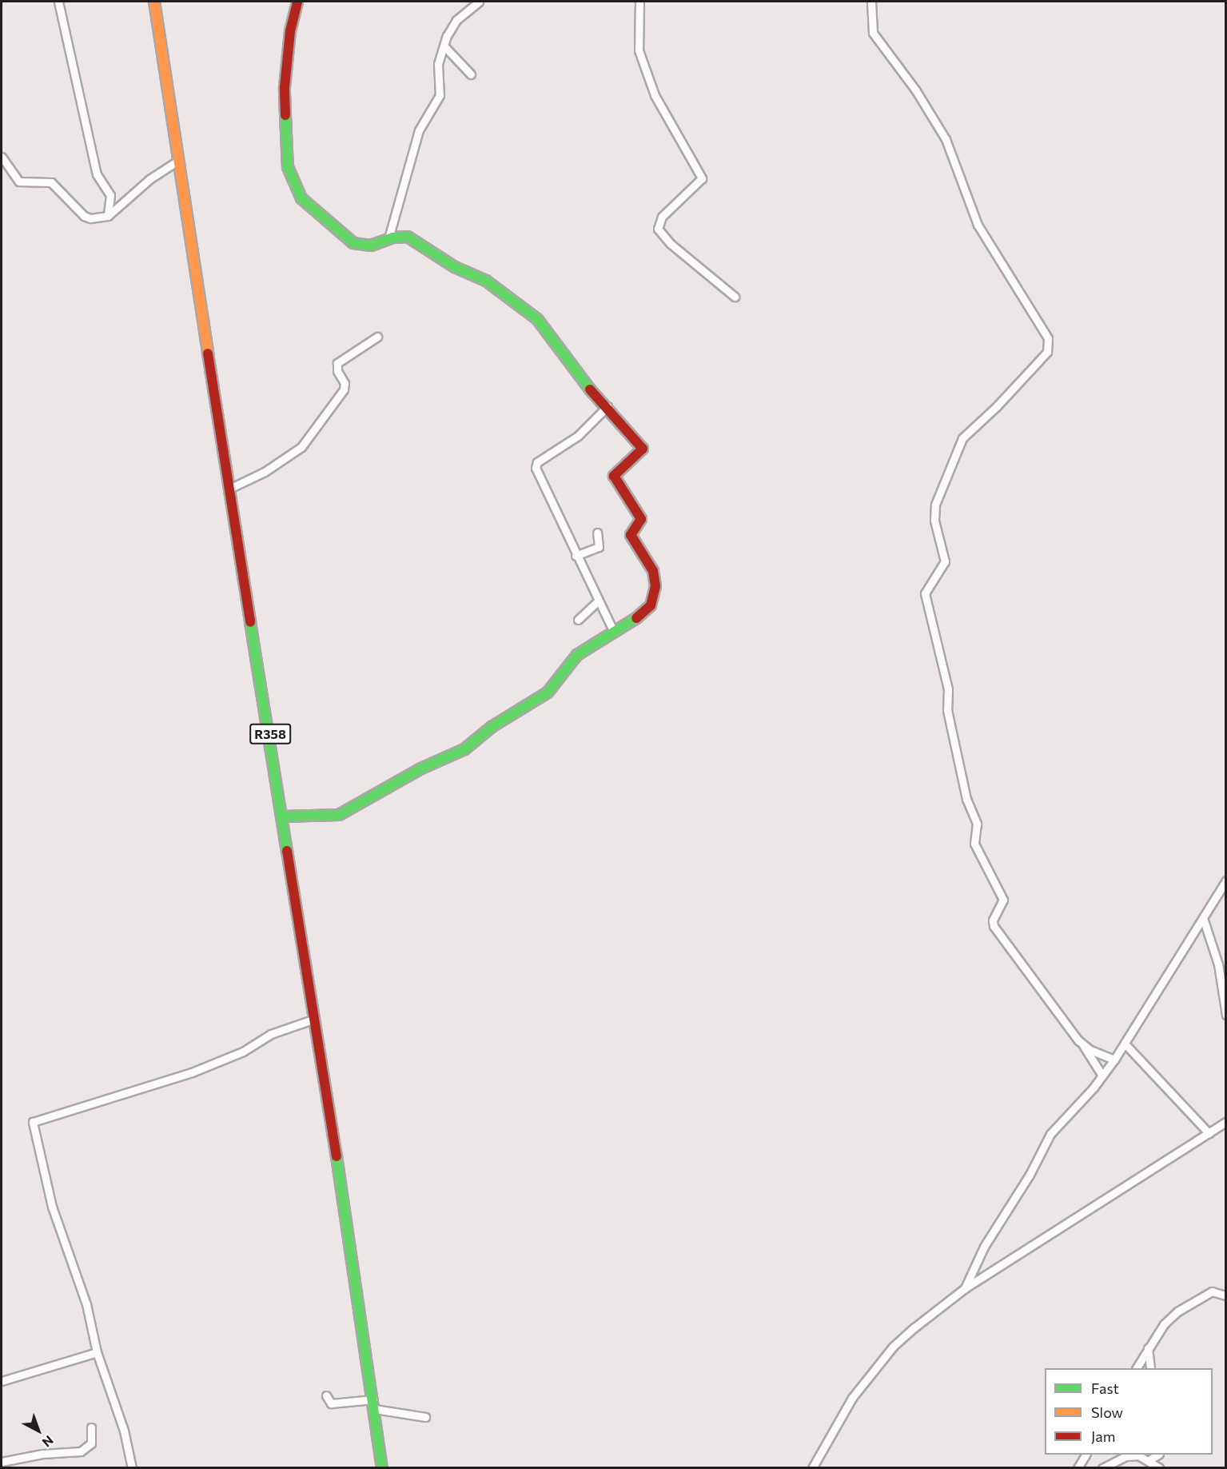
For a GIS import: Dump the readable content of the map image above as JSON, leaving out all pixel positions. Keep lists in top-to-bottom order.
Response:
{
  "streets": {
    "main road": ["R358"]
  },
  "legend": ["Fast", "Slow", "Jam"],
  "north": "bottom right"
}
